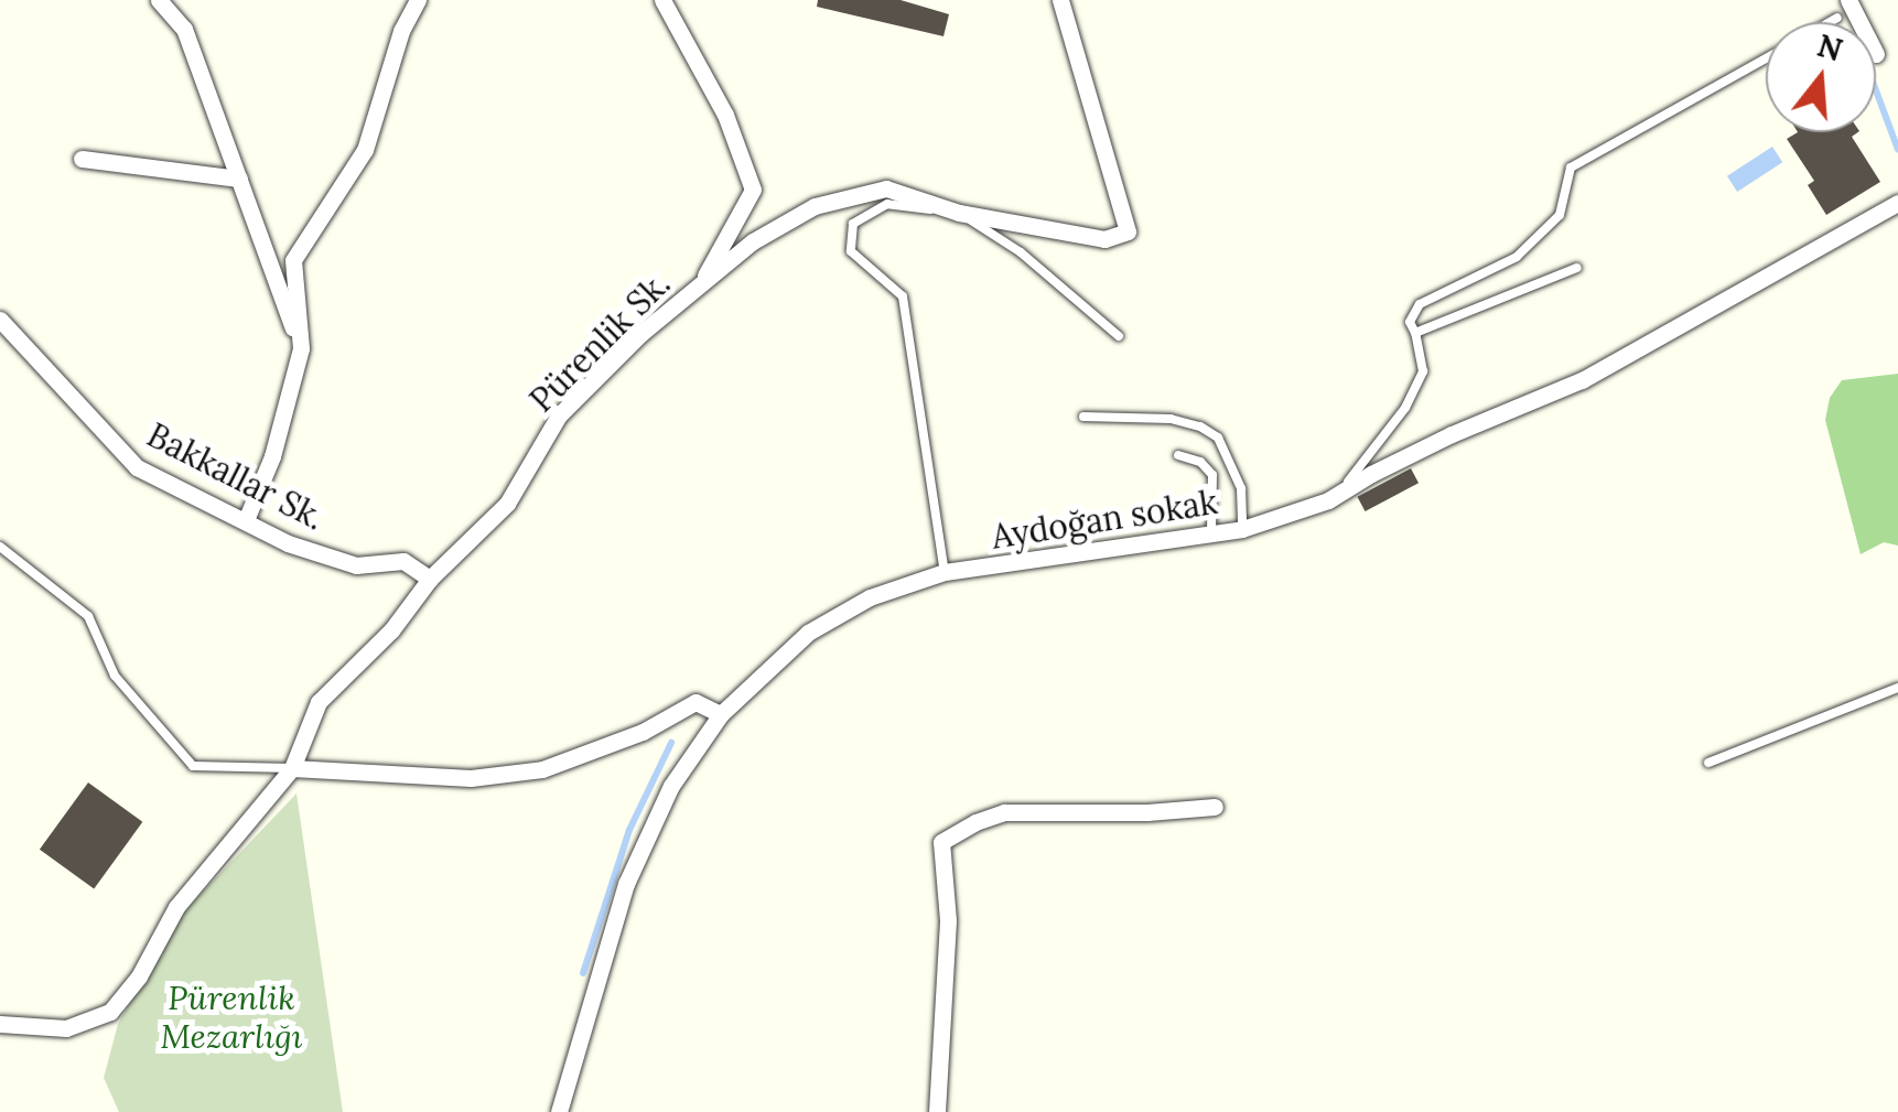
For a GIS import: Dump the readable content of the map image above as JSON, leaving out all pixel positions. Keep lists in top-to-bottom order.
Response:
{
  "streets": {
    "street": ["Pürenlik Sk.", "Bakkallar Sk.", "Aydoğan sokak"]
  },
  "crossings": [
    ["Pürenlik Sk.", "Bakkallar Sk."]
  ],
  "parks": ["Pürenlik Mezarlığı"],
  "north": "top"
}
